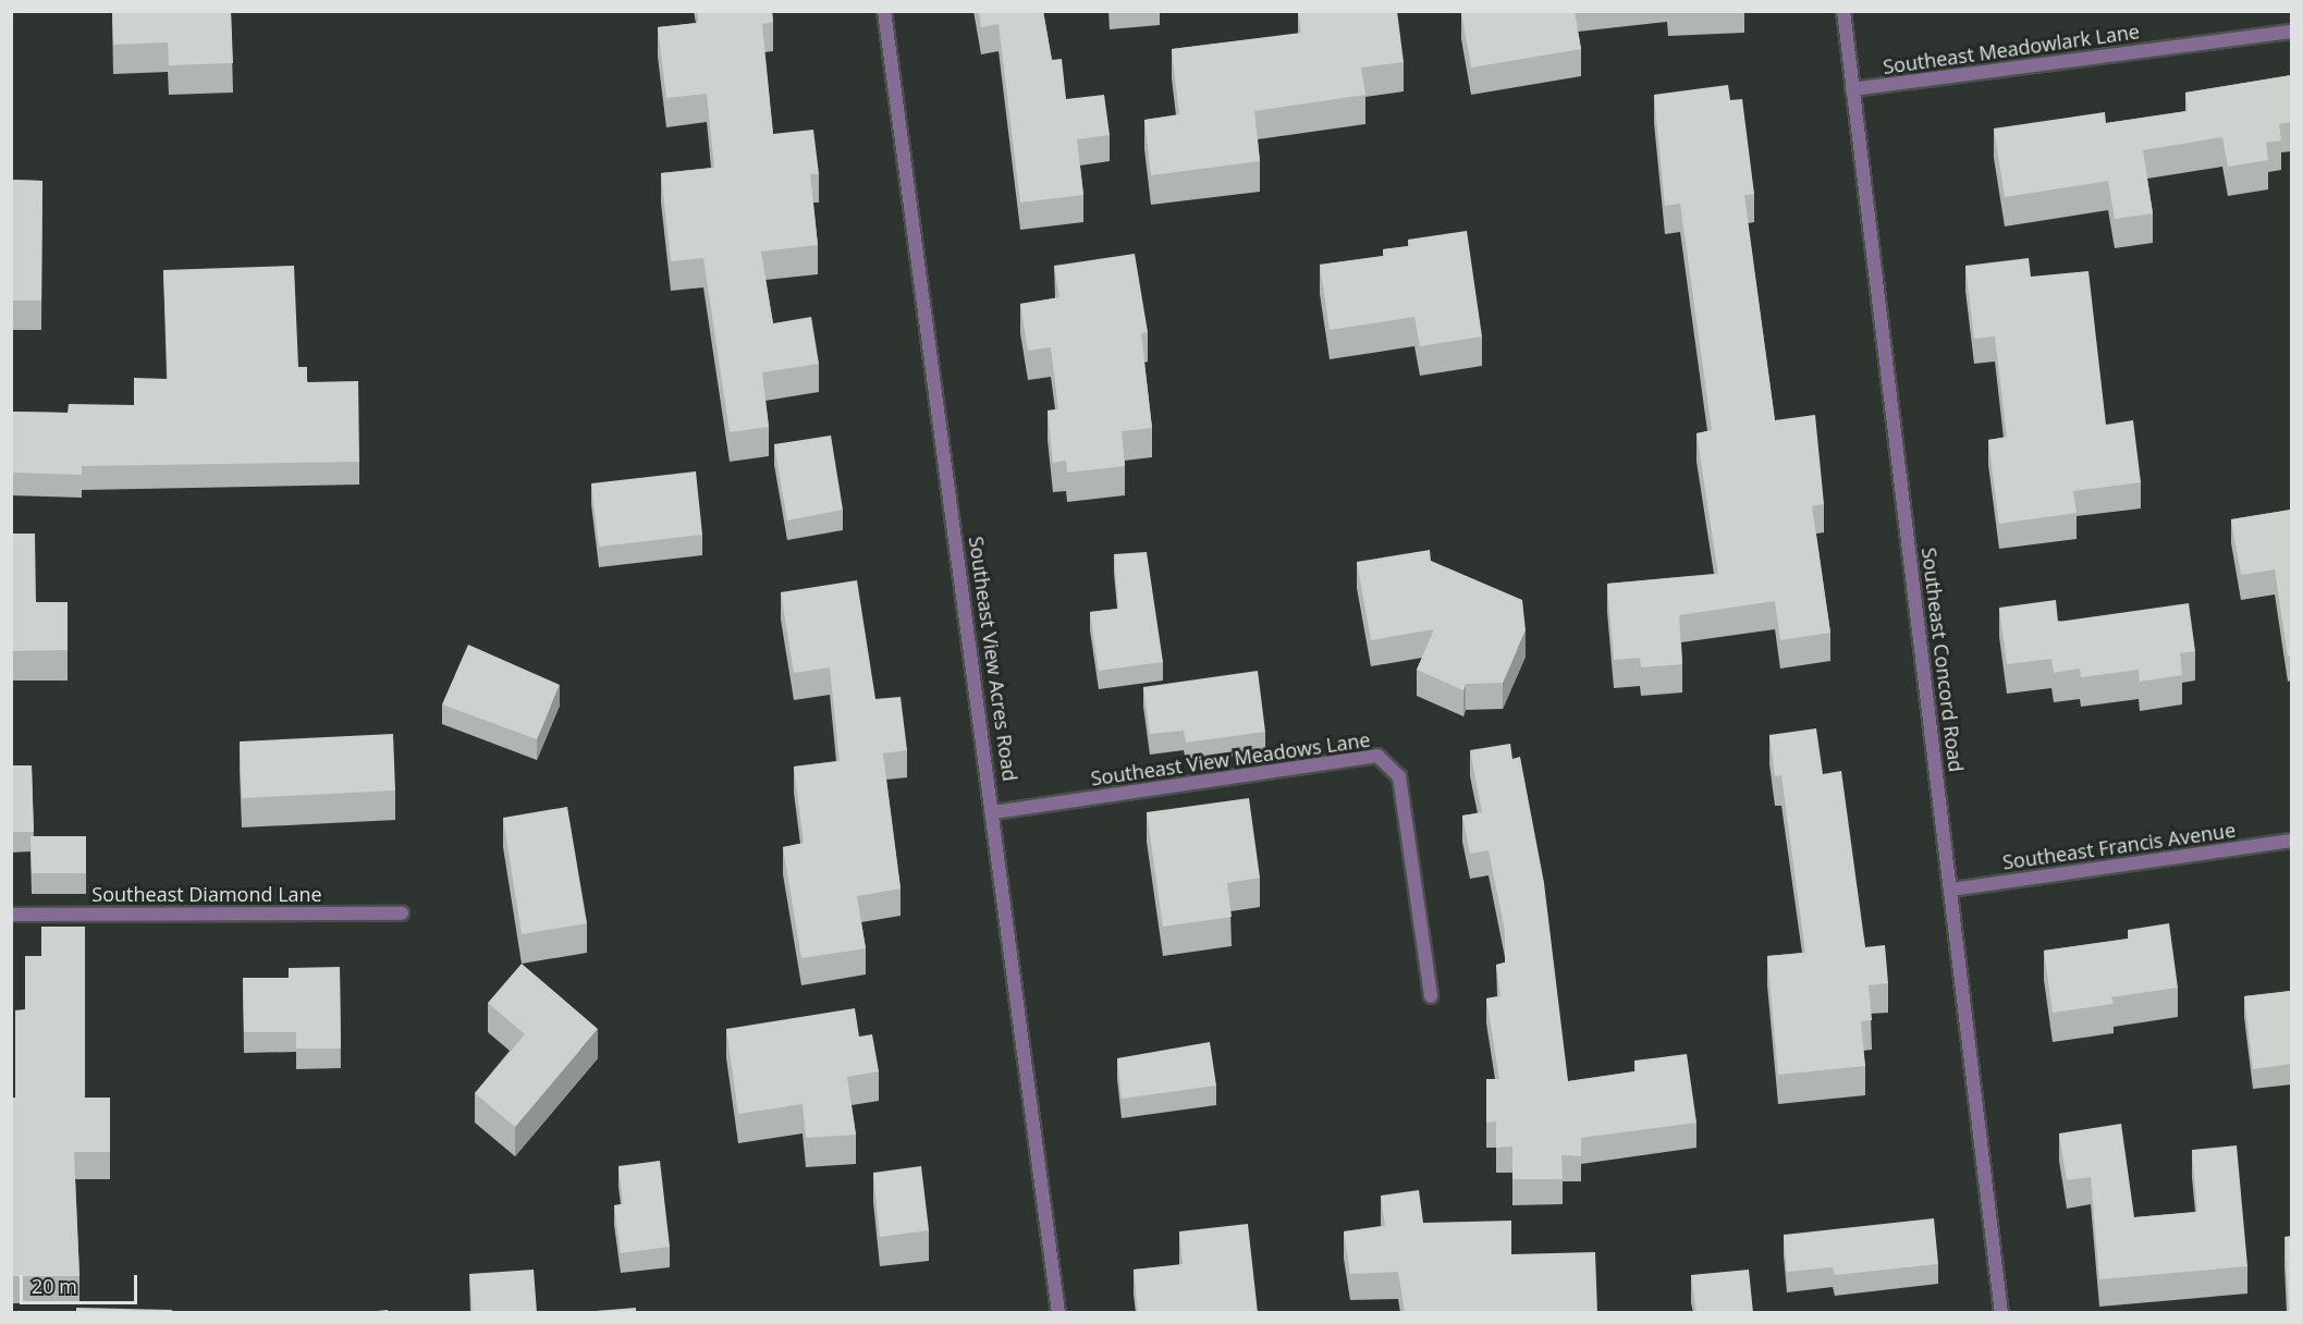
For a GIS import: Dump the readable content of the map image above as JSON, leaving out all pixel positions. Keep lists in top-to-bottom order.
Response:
{
  "streets": {
    "street": [
      "Southeast Meadowlark Lane",
      "Southeast View Acres Road",
      "Southeast Concord Road",
      "Southeast View Meadows Lane",
      "Southeast Francis Avenue",
      "Southeast Diamond Lane"
    ]
  },
  "crossings": [
    ["Southeast Meadowlark Lane", "Southeast Concord Road"],
    ["Southeast View Acres Road", "Southeast View Meadows Lane"],
    ["Southeast Concord Road", "Southeast Francis Avenue"]
  ],
  "scale_bar": "20 m"
}
